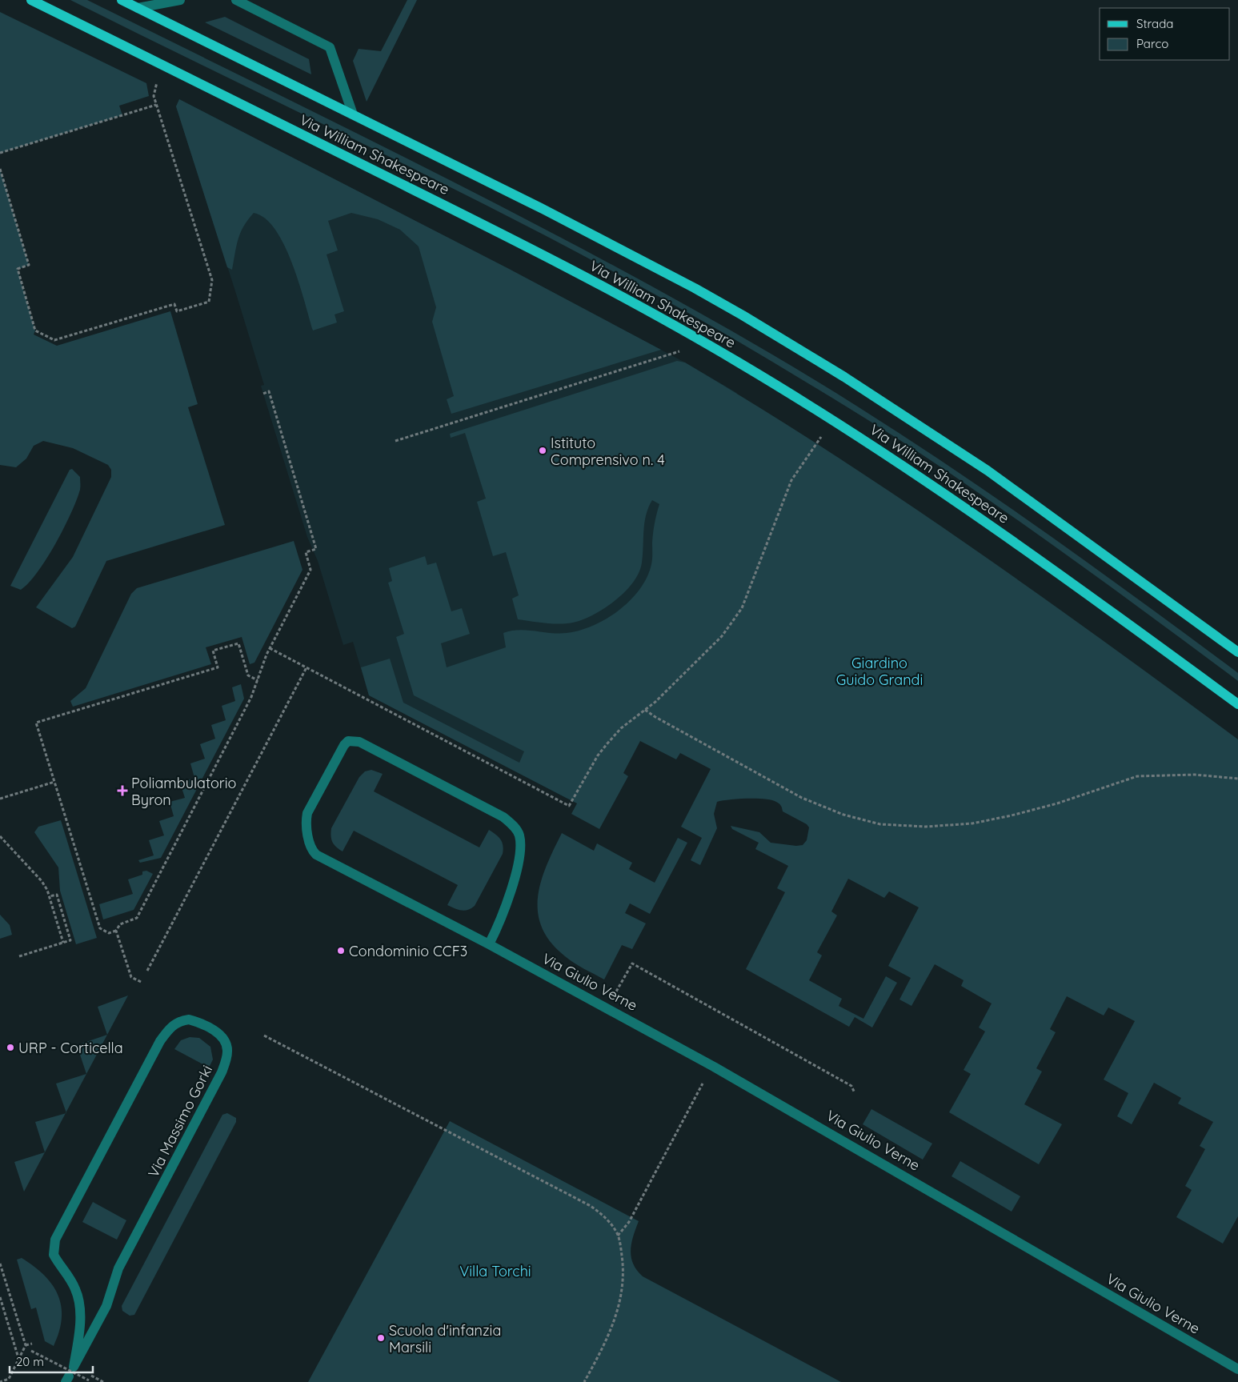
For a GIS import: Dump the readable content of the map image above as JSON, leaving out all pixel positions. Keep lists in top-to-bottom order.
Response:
{
  "streets": {
    "main road": ["Via William Shakespeare"],
    "street": ["Via Giulio Verne", "Via Massimo Gorki"]
  },
  "parks": ["Giardino Guido Grandi", "Villa Torchi"],
  "places": {
    "other": [
      "Istituto Comprensivo n. 4",
      "Condominio CCF3",
      "URP - Corticella",
      "Scuola d'infanzia Marsili"
    ],
    "health": ["Poliambulatorio Byron"]
  },
  "legend": ["Strada", "Parco"],
  "scale_bar": "20 m"
}
